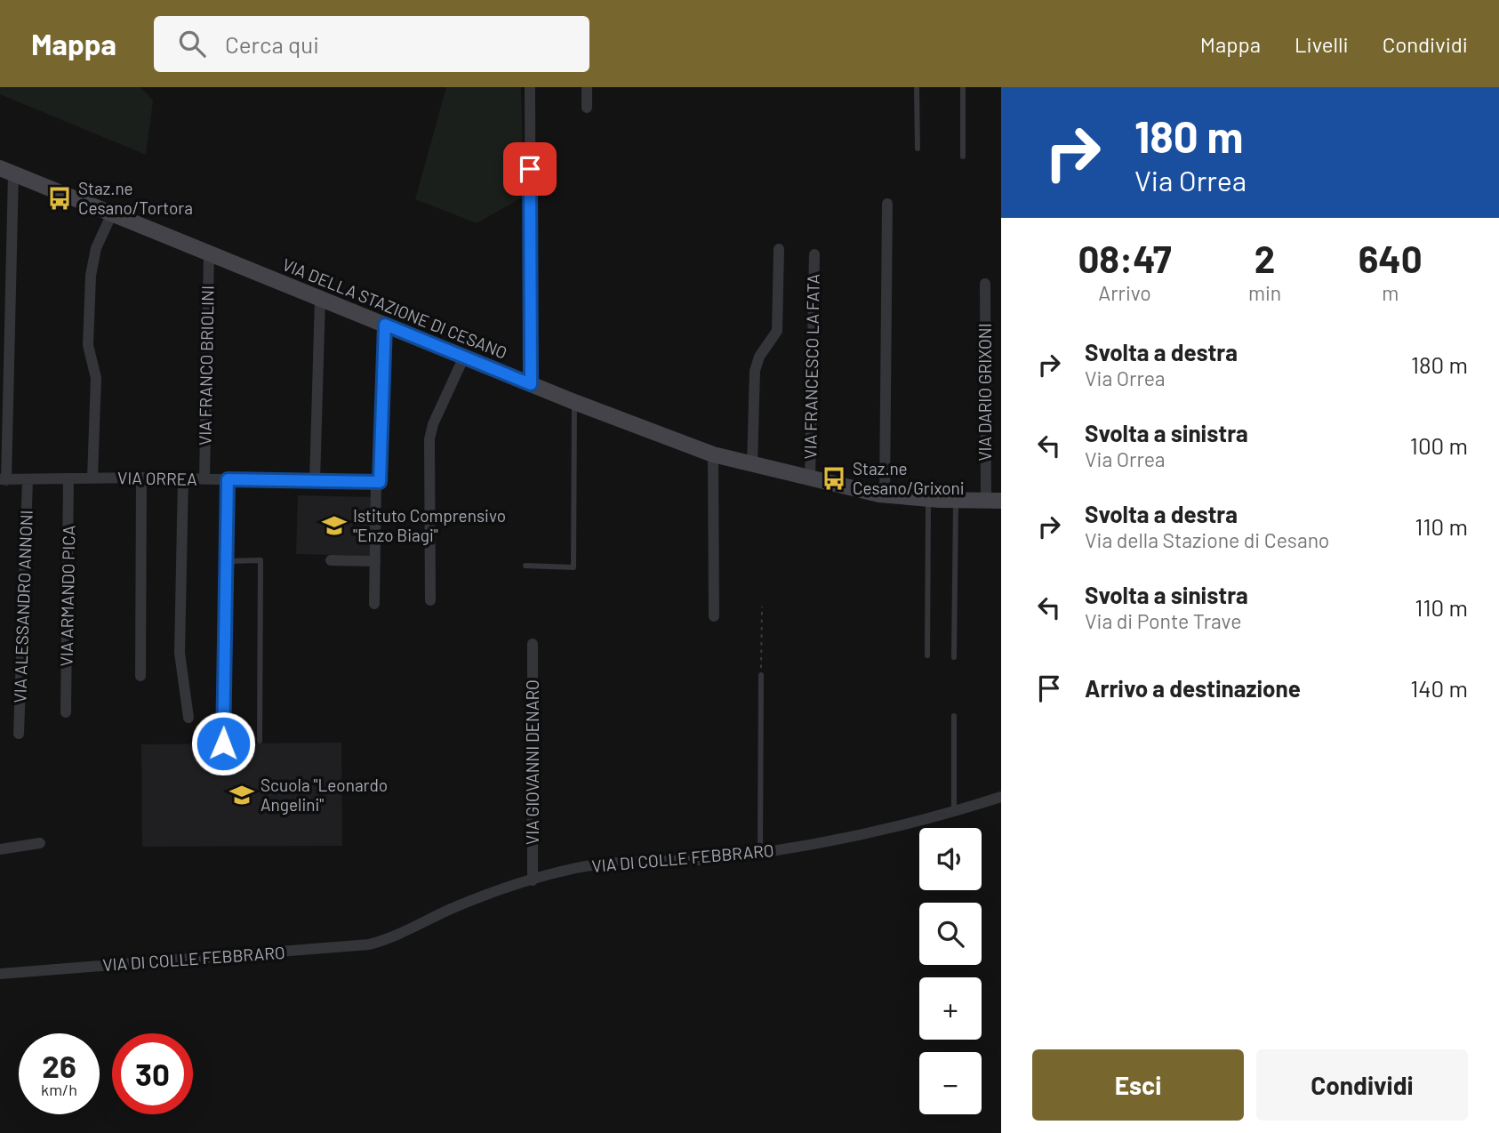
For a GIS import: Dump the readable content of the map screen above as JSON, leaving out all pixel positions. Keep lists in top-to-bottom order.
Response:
{
  "streets": {
    "street": [
      "VIA DELLA STAZIONE DI CESANO",
      "VIA FRANCO BRIOLINI",
      "VIA FRANCESCO LA FATA",
      "VIA DARIO GRIXONI",
      "VIA ORREA",
      "VIA ARMANDO PICA",
      "VIA ALESSANDRO ANNONI",
      "VIA GIOVANNI DENARO",
      "VIA DI COLLE FEBBRARO"
    ]
  },
  "crossings": [
    ["VIA DELLA STAZIONE DI CESANO", "VIA FRANCO BRIOLINI"],
    ["VIA DELLA STAZIONE DI CESANO", "VIA FRANCESCO LA FATA"],
    ["VIA DELLA STAZIONE DI CESANO", "VIA DARIO GRIXONI"],
    ["VIA FRANCO BRIOLINI", "VIA ORREA"],
    ["VIA ORREA", "VIA ARMANDO PICA"],
    ["VIA ORREA", "VIA ALESSANDRO ANNONI"],
    ["VIA GIOVANNI DENARO", "VIA DI COLLE FEBBRARO"]
  ],
  "places": {
    "bus stop": ["Staz.ne Cesano/Tortora", "Staz.ne Cesano/Grixoni"],
    "school or university": ["Istituto Comprensivo \"Enzo Biagi\"", "Scuola \"Leonardo Angelini\""]
  },
  "page": {
    "header": "Mappa",
    "search": "Cerca qui",
    "nav": ["Mappa", "Livelli", "Condividi"],
    "turn": ["180 m", "Via Orrea"],
    "eta": [
      "08:47",
      "Arrivo",
      "2",
      "min",
      "640",
      "m"
    ],
    "list": [
      {
        "name": "Svolta a destra",
        "note": "Via Orrea",
        "value": "180 m"
      },
      {
        "name": "Svolta a sinistra",
        "note": "Via Orrea",
        "value": "100 m"
      },
      {
        "name": "Svolta a destra",
        "note": "Via della Stazione di Cesano",
        "value": "110 m"
      },
      {
        "name": "Svolta a sinistra",
        "note": "Via di Ponte Trave",
        "value": "110 m"
      },
      {
        "name": "Arrivo a destinazione",
        "value": "140 m"
      }
    ],
    "map_buttons": ["+", "−"],
    "speed": "26 km/h",
    "limit": "30",
    "buttons": ["Esci", "Condividi"]
  }
}
